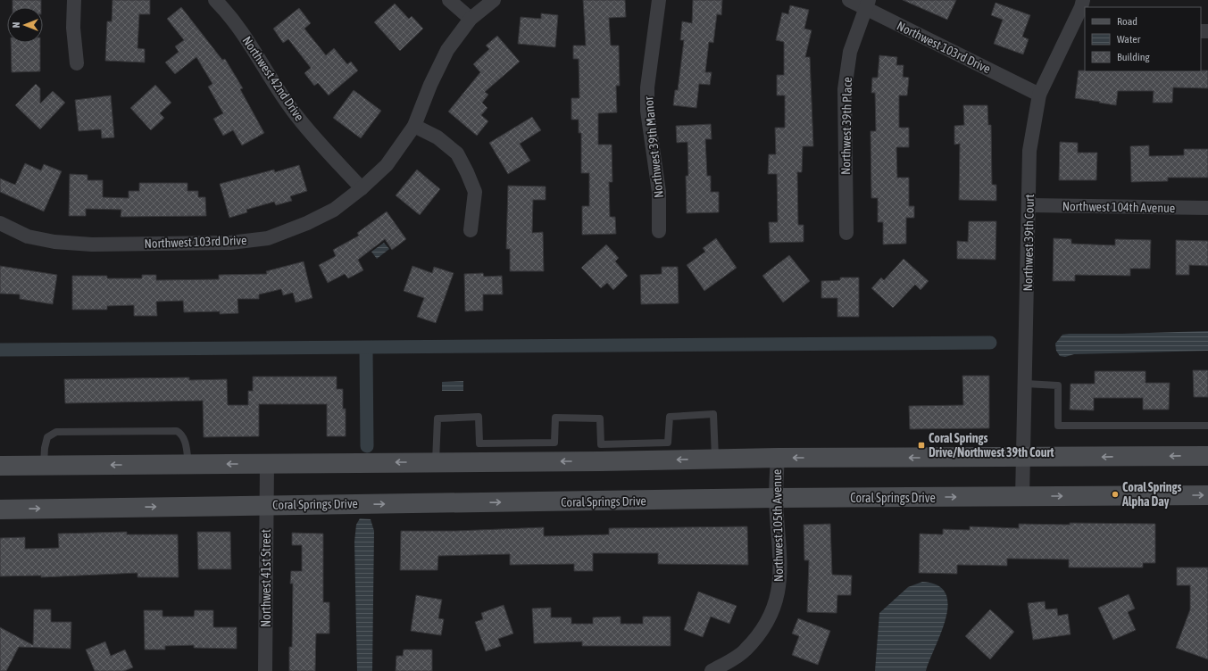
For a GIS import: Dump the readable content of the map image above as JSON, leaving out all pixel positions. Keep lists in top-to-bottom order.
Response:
{
  "streets": {
    "main road": ["Coral Springs Drive"],
    "street": [
      "Northwest 103rd Drive",
      "Northwest 42nd Drive",
      "Northwest 39th Place",
      "Northwest 39th Manor",
      "Northwest 104th Avenue",
      "Northwest 39th Court",
      "Northwest 105th Avenue",
      "Northwest 41st Street"
    ]
  },
  "crossings": [
    ["Northwest 103rd Drive", "Northwest 42nd Drive"],
    ["Northwest 103rd Drive", "Northwest 39th Place"],
    ["Northwest 103rd Drive", "Northwest 39th Court"],
    ["Northwest 104th Avenue", "Northwest 39th Court"],
    ["Northwest 39th Court", "Coral Springs Drive"],
    ["Coral Springs Drive", "Northwest 105th Avenue"],
    ["Coral Springs Drive", "Northwest 41st Street"]
  ],
  "places": {
    "transit": ["Coral Springs Drive/Northwest 39th Court"],
    "other": ["Coral Springs Alpha Day"]
  },
  "legend": ["Road", "Water", "Building"],
  "north": "left"
}
